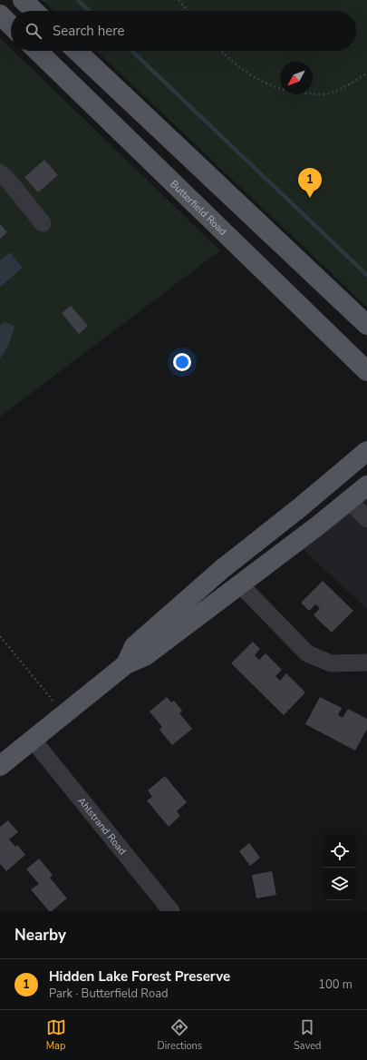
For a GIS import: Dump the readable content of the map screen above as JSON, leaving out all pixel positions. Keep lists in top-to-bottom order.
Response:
{
  "streets": {
    "main road": ["Butterfield Road"],
    "street": ["Ahlstrand Road"]
  },
  "north": "bottom left",
  "page": {
    "search": "Search here",
    "pins": "1",
    "heading": "Nearby",
    "list": [
      {
        "mark": "1",
        "name": "Hidden Lake Forest Preserve",
        "note": "Park · Butterfield Road",
        "value": "100 m"
      }
    ],
    "nav": ["Map", "Directions", "Saved"]
  }
}
